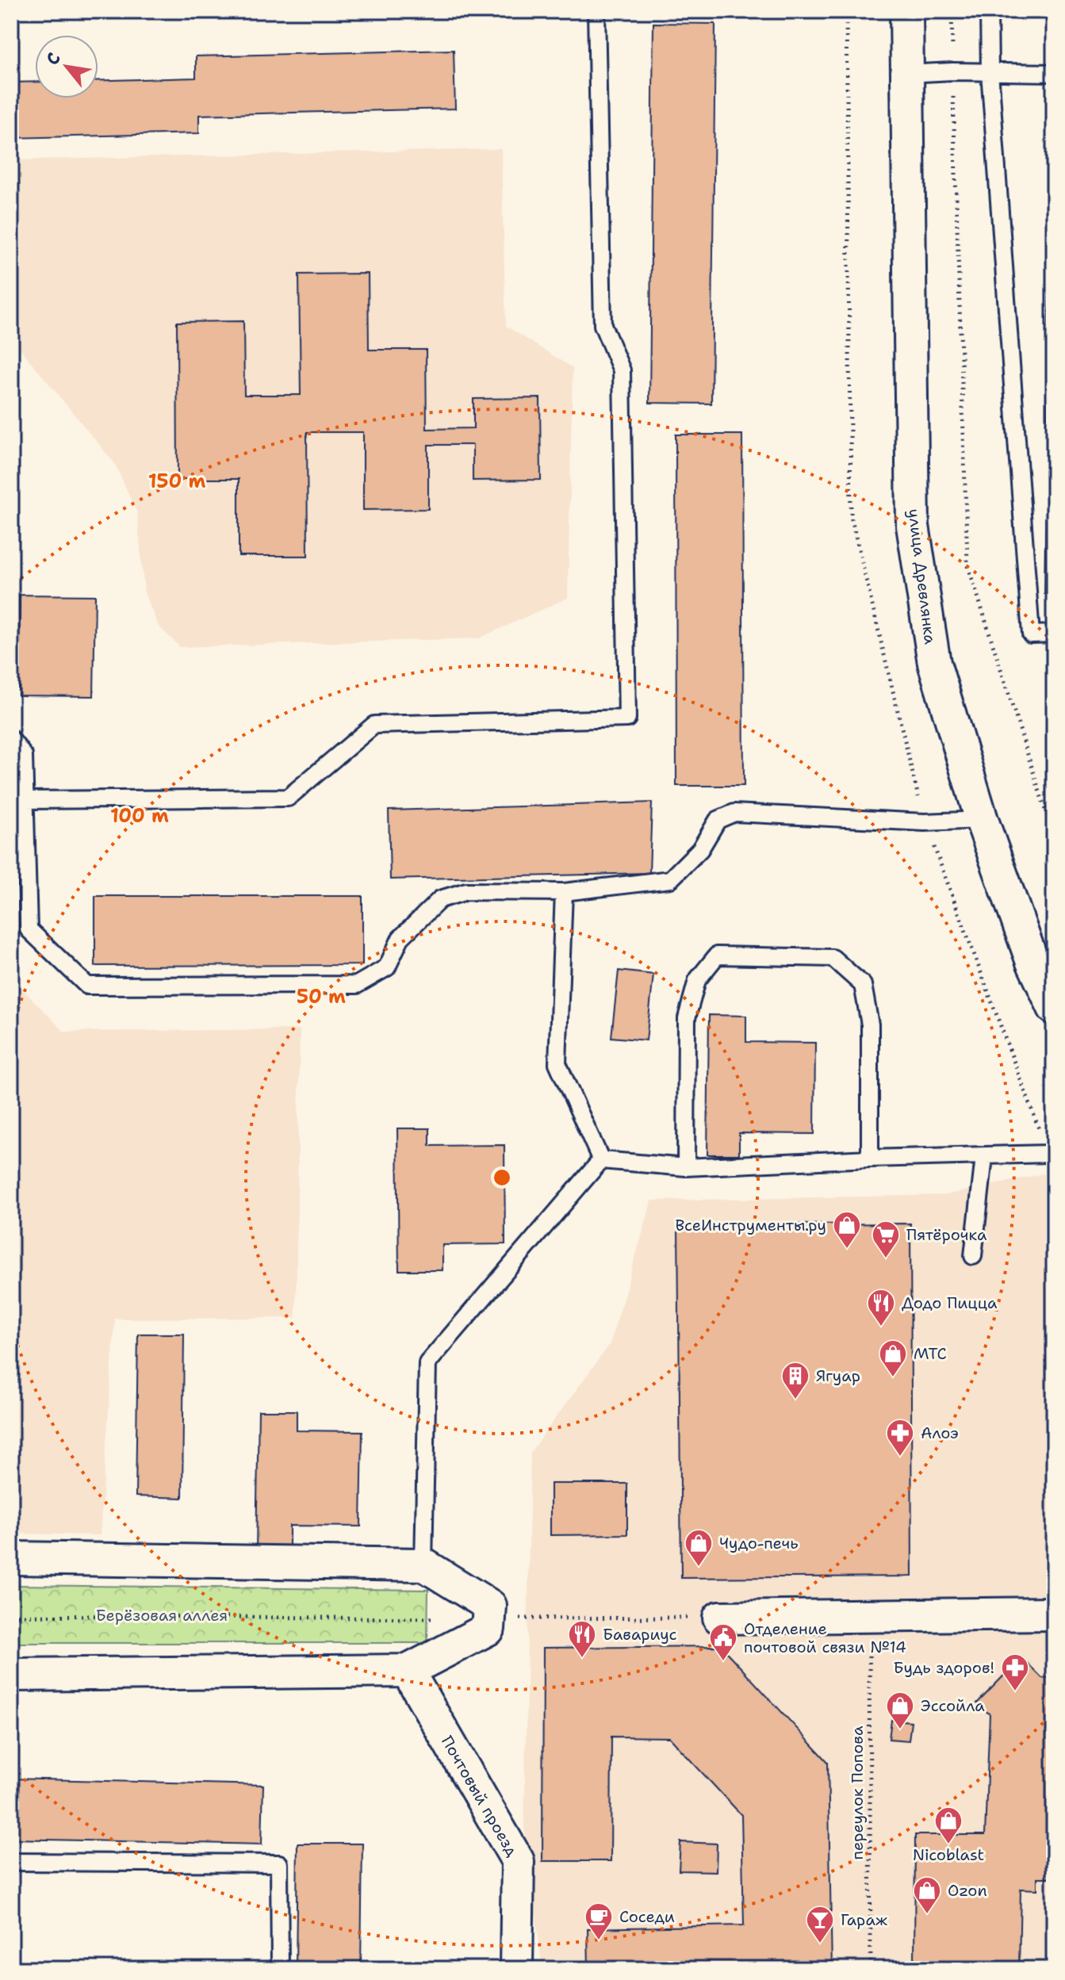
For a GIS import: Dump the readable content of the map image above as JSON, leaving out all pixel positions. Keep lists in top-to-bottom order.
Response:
{
  "streets": {
    "street": ["улица Древлянка", "Почтовый проезд"],
    "path": ["переулок Попова"]
  },
  "parks": ["Берёзовая аллея"],
  "places": {
    "shop": [
      "ВсеИнструменты.ру",
      "МТС",
      "Чудо-печь",
      "Эссойла",
      "Nicoblast",
      "Ozon"
    ],
    "supermarket": ["Пятёрочка"],
    "restaurant": ["Додо Пицца", "Бавариус"],
    "building": ["Ягуар"],
    "pharmacy": ["Алоэ", "Будь здоров!"],
    "public building": ["Отделение почтовой связи №14"],
    "cafe": ["Соседи"],
    "bar": ["Гараж"]
  },
  "north": "top left",
  "rings": ["150 m", "100 m", "50 m"]
}
